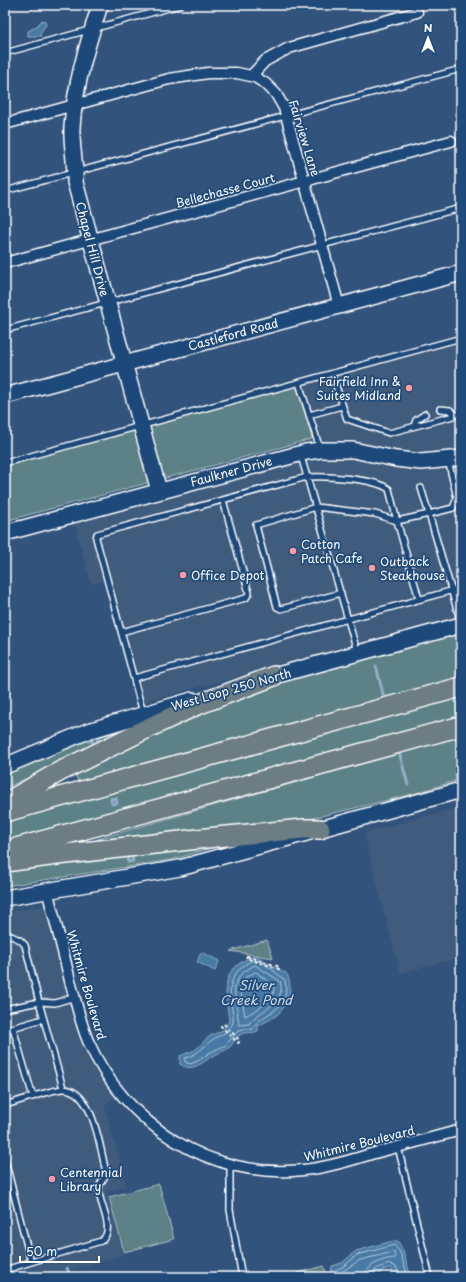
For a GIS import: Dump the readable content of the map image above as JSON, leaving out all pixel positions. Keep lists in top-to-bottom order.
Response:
{
  "streets": {
    "street": [
      "Fairview Lane",
      "Bellechasse Court",
      "Chapel Hill Drive",
      "Castleford Road",
      "Faulkner Drive",
      "West Loop 250 North",
      "Whitmire Boulevard"
    ]
  },
  "crossings": [
    ["Fairview Lane", "Bellechasse Court"],
    ["Fairview Lane", "Chapel Hill Drive"],
    ["Fairview Lane", "Castleford Road"],
    ["Bellechasse Court", "Chapel Hill Drive"],
    ["Chapel Hill Drive", "Castleford Road"],
    ["Chapel Hill Drive", "Faulkner Drive"]
  ],
  "water": ["Silver Creek Pond"],
  "places": [
    "Fairfield Inn & Suites Midland",
    "Cotton Patch Cafe",
    "Outback Steakhouse",
    "Office Depot",
    "Centennial Library"
  ],
  "scale_bar": "50 m",
  "north": "top"
}
